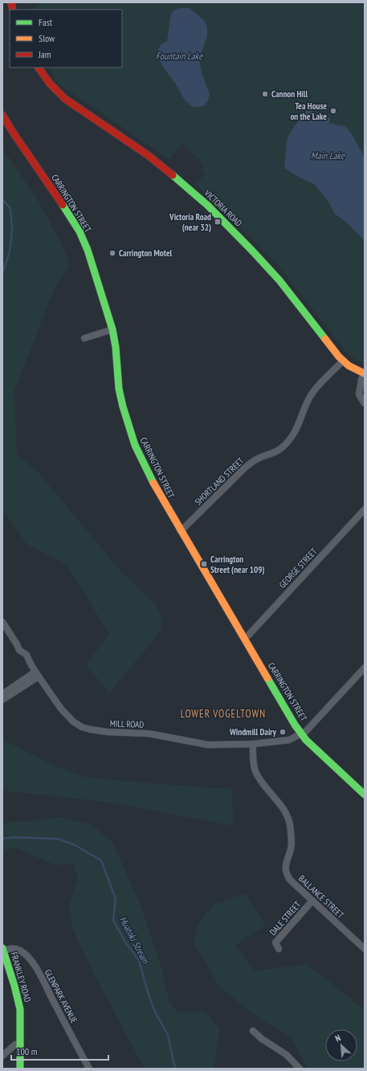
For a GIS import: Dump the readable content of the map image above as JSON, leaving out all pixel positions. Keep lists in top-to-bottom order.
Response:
{
  "streets": {
    "main road": ["CARRINGTON STREET", "VICTORIA ROAD", "FRANKLEY ROAD"],
    "street": [
      "SHORTLAND STREET",
      "GEORGE STREET",
      "MILL ROAD",
      "BALLANCE STREET",
      "DALE STREET",
      "GLENPARK AVENUE"
    ]
  },
  "crossings": [
    ["CARRINGTON STREET", "SHORTLAND STREET"],
    ["CARRINGTON STREET", "GEORGE STREET"],
    ["CARRINGTON STREET", "MILL ROAD"],
    ["VICTORIA ROAD", "SHORTLAND STREET"],
    ["MILL ROAD", "BALLANCE STREET"],
    ["BALLANCE STREET", "DALE STREET"],
    ["FRANKLEY ROAD", "GLENPARK AVENUE"]
  ],
  "districts": ["LOWER VOGELTOWN"],
  "water": ["Fountain Lake", "Main Lake", "Huatoki Stream"],
  "places": {
    "other": [
      "Cannon Hill",
      "Tea House on the Lake",
      "Carrington Motel",
      "Windmill Dairy"
    ],
    "transit": ["Victoria Road (near 32)", "Carrington Street (near 109)"]
  },
  "legend": ["Fast", "Slow", "Jam"],
  "scale_bar": "100 m",
  "north": "top left"
}
